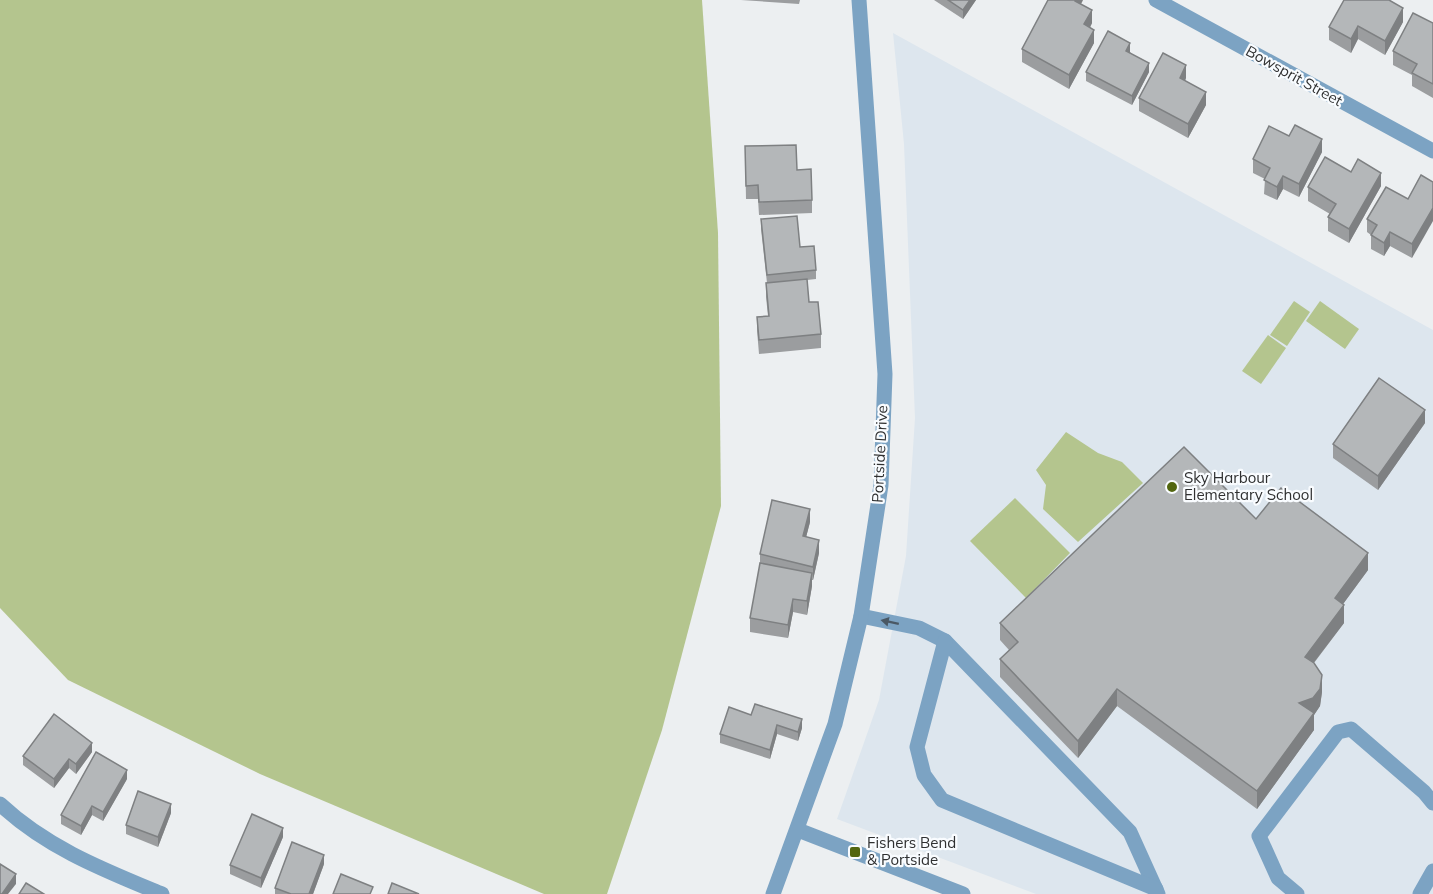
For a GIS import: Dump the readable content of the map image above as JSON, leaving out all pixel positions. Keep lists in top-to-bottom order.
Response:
{
  "streets": {
    "street": ["Bowsprit Street", "Portside Drive"]
  },
  "places": {
    "other": ["Sky Harbour Elementary School"],
    "transit": ["Fishers Bend & Portside"]
  }
}
